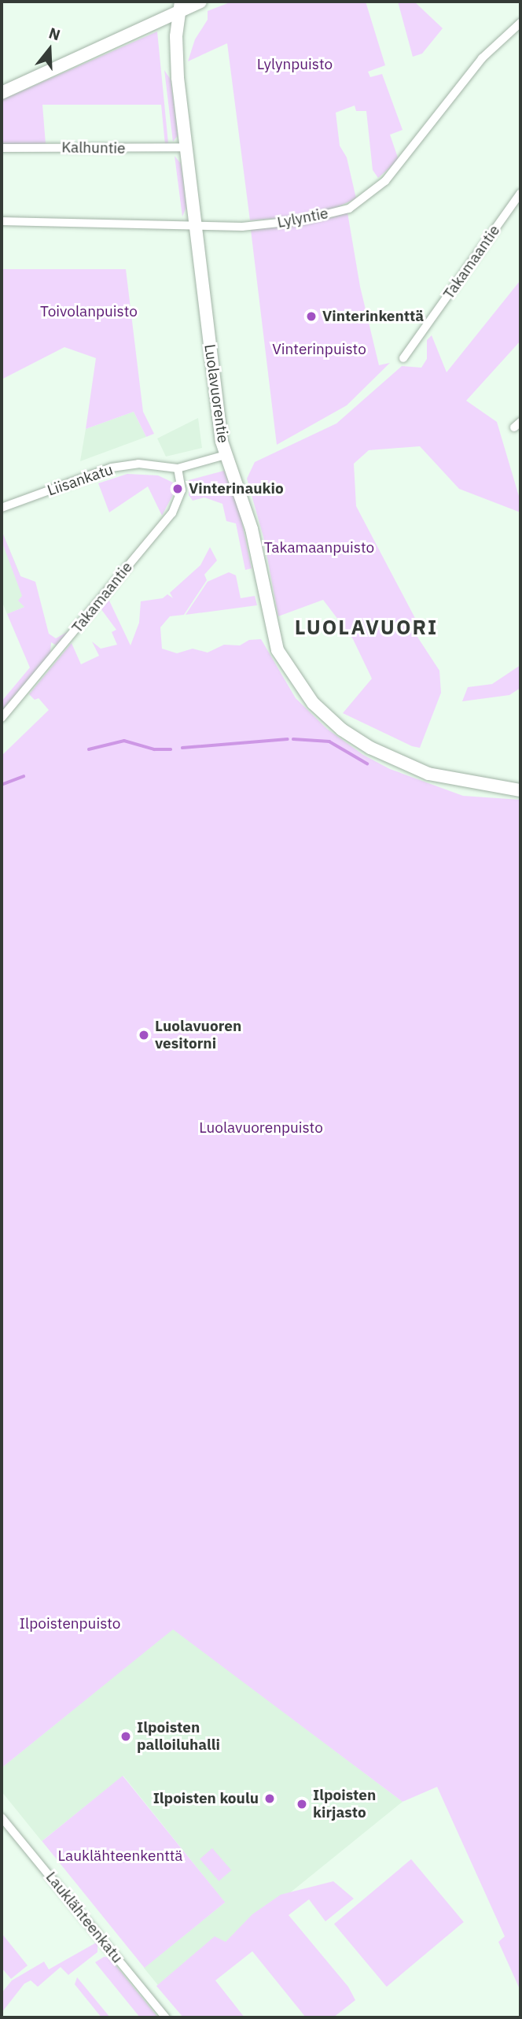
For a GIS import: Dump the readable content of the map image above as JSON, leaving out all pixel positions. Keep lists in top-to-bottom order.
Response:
{
  "streets": {
    "street": [
      "Kalhuntie",
      "Lylyntie",
      "Takamaantie",
      "Luolavuorentie",
      "Liisankatu",
      "Lauklähteenkatu"
    ]
  },
  "crossings": [
    ["Kalhuntie", "Luolavuorentie"],
    ["Lylyntie", "Luolavuorentie"],
    ["Takamaantie", "Liisankatu"],
    ["Luolavuorentie", "Liisankatu"]
  ],
  "districts": ["LUOLAVUORI"],
  "parks": [
    "Lylynpuisto",
    "Toivolanpuisto",
    "Vinterinpuisto",
    "Takamaanpuisto",
    "Luolavuorenpuisto",
    "Ilpoistenpuisto",
    "Lauklähteenkenttä"
  ],
  "places": [
    "Vinterinkenttä",
    "Vinterinaukio",
    "Luolavuoren vesitorni",
    "Ilpoisten palloiluhalli",
    "Ilpoisten koulu",
    "Ilpoisten kirjasto"
  ],
  "north": "top"
}
